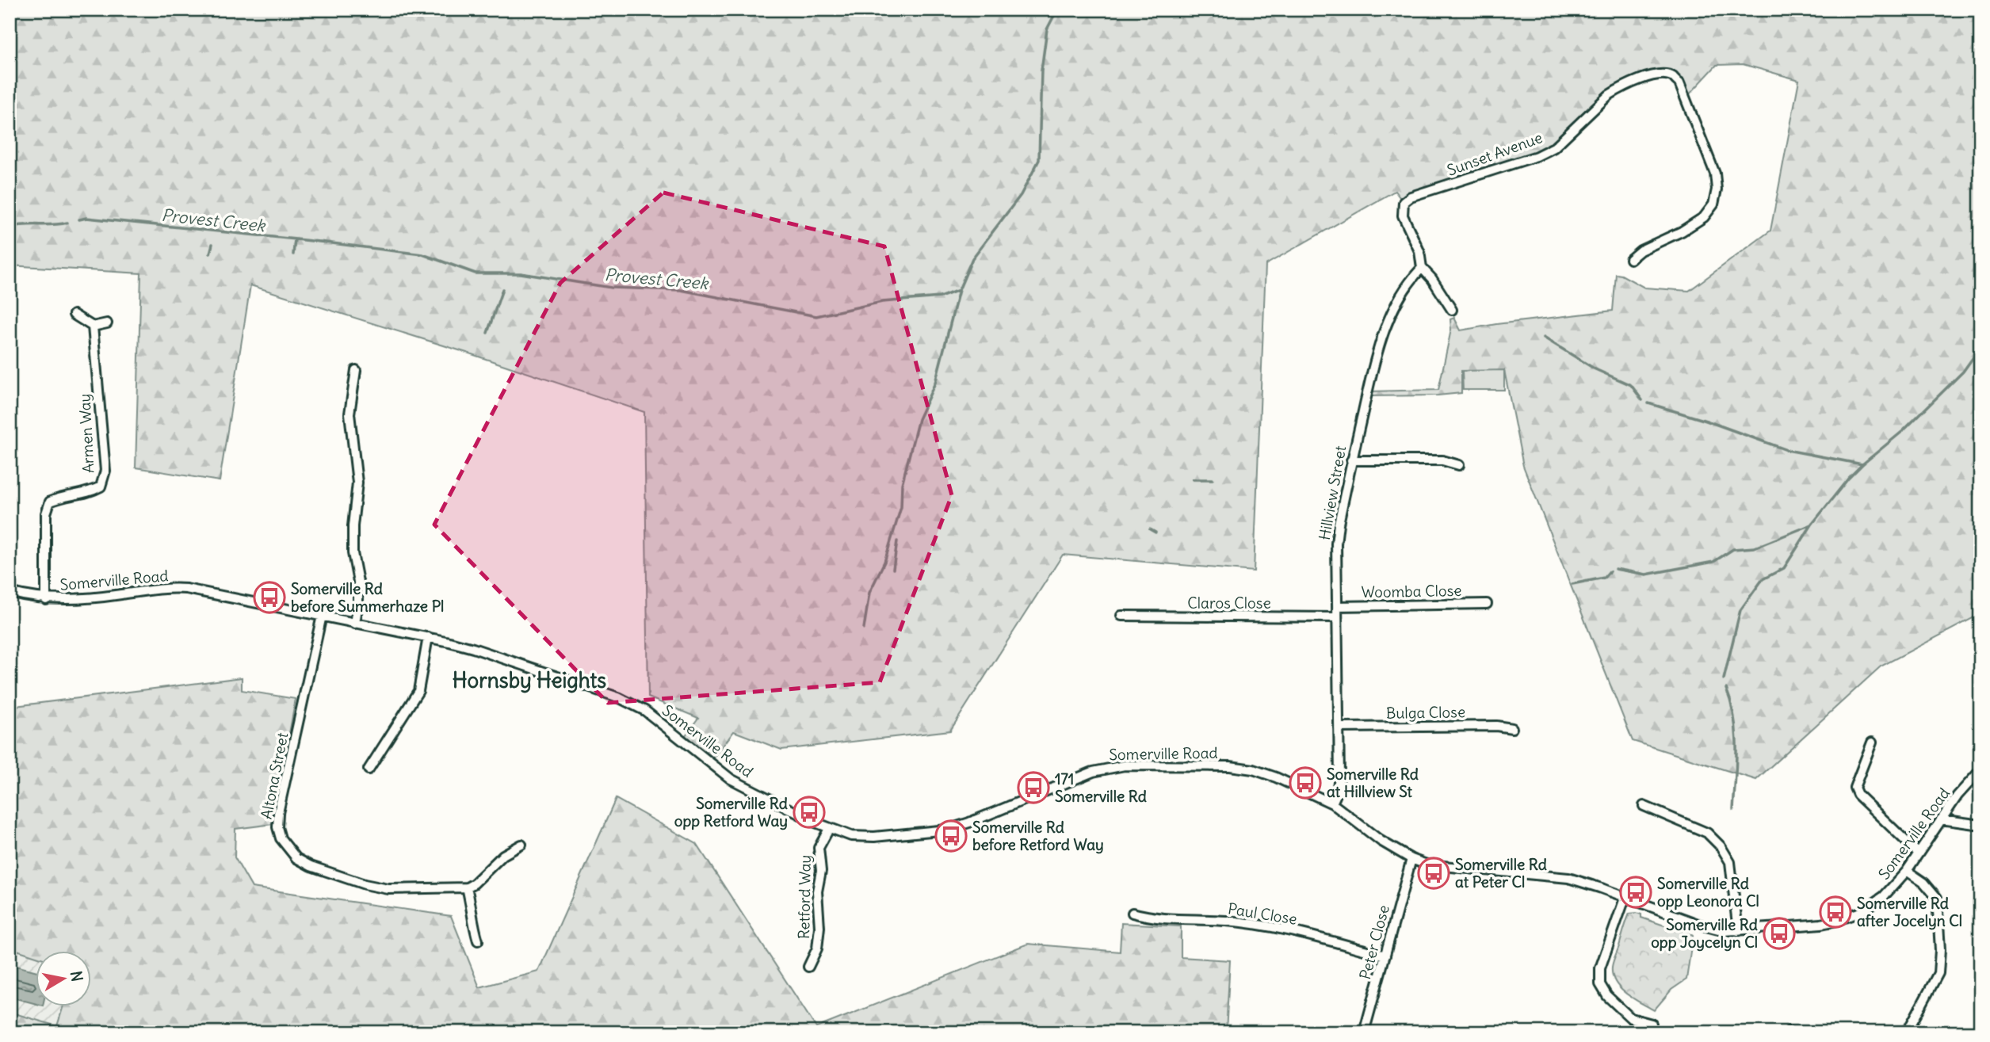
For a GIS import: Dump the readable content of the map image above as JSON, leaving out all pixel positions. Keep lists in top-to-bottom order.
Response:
{
  "streets": {
    "street": [
      "Sunset Avenue",
      "Armen Way",
      "Hillview Street",
      "Somerville Road",
      "Woomba Close",
      "Claros Close",
      "Bulga Close",
      "Altona Street",
      "Retford Way",
      "Paul Close",
      "Peter Close"
    ]
  },
  "crossings": [
    ["Sunset Avenue", "Hillview Street"],
    ["Armen Way", "Somerville Road"],
    ["Hillview Street", "Somerville Road"],
    ["Hillview Street", "Woomba Close"],
    ["Hillview Street", "Claros Close"],
    ["Hillview Street", "Bulga Close"],
    ["Somerville Road", "Altona Street"],
    ["Somerville Road", "Retford Way"],
    ["Somerville Road", "Peter Close"],
    ["Paul Close", "Peter Close"]
  ],
  "districts": ["Hornsby Heights"],
  "water": ["Provest Creek"],
  "places": {
    "bus stop": [
      "Somerville Rd before Summerhaze Pl",
      "Somerville Rd at Hillview St",
      "171 Somerville Rd",
      "Somerville Rd opp Retford Way",
      "Somerville Rd before Retford Way",
      "Somerville Rd at Peter Cl",
      "Somerville Rd opp Leonora Cl",
      "Somerville Rd after Jocelyn Cl",
      "Somerville Rd opp Joycelyn Cl"
    ]
  },
  "north": "right"
}
